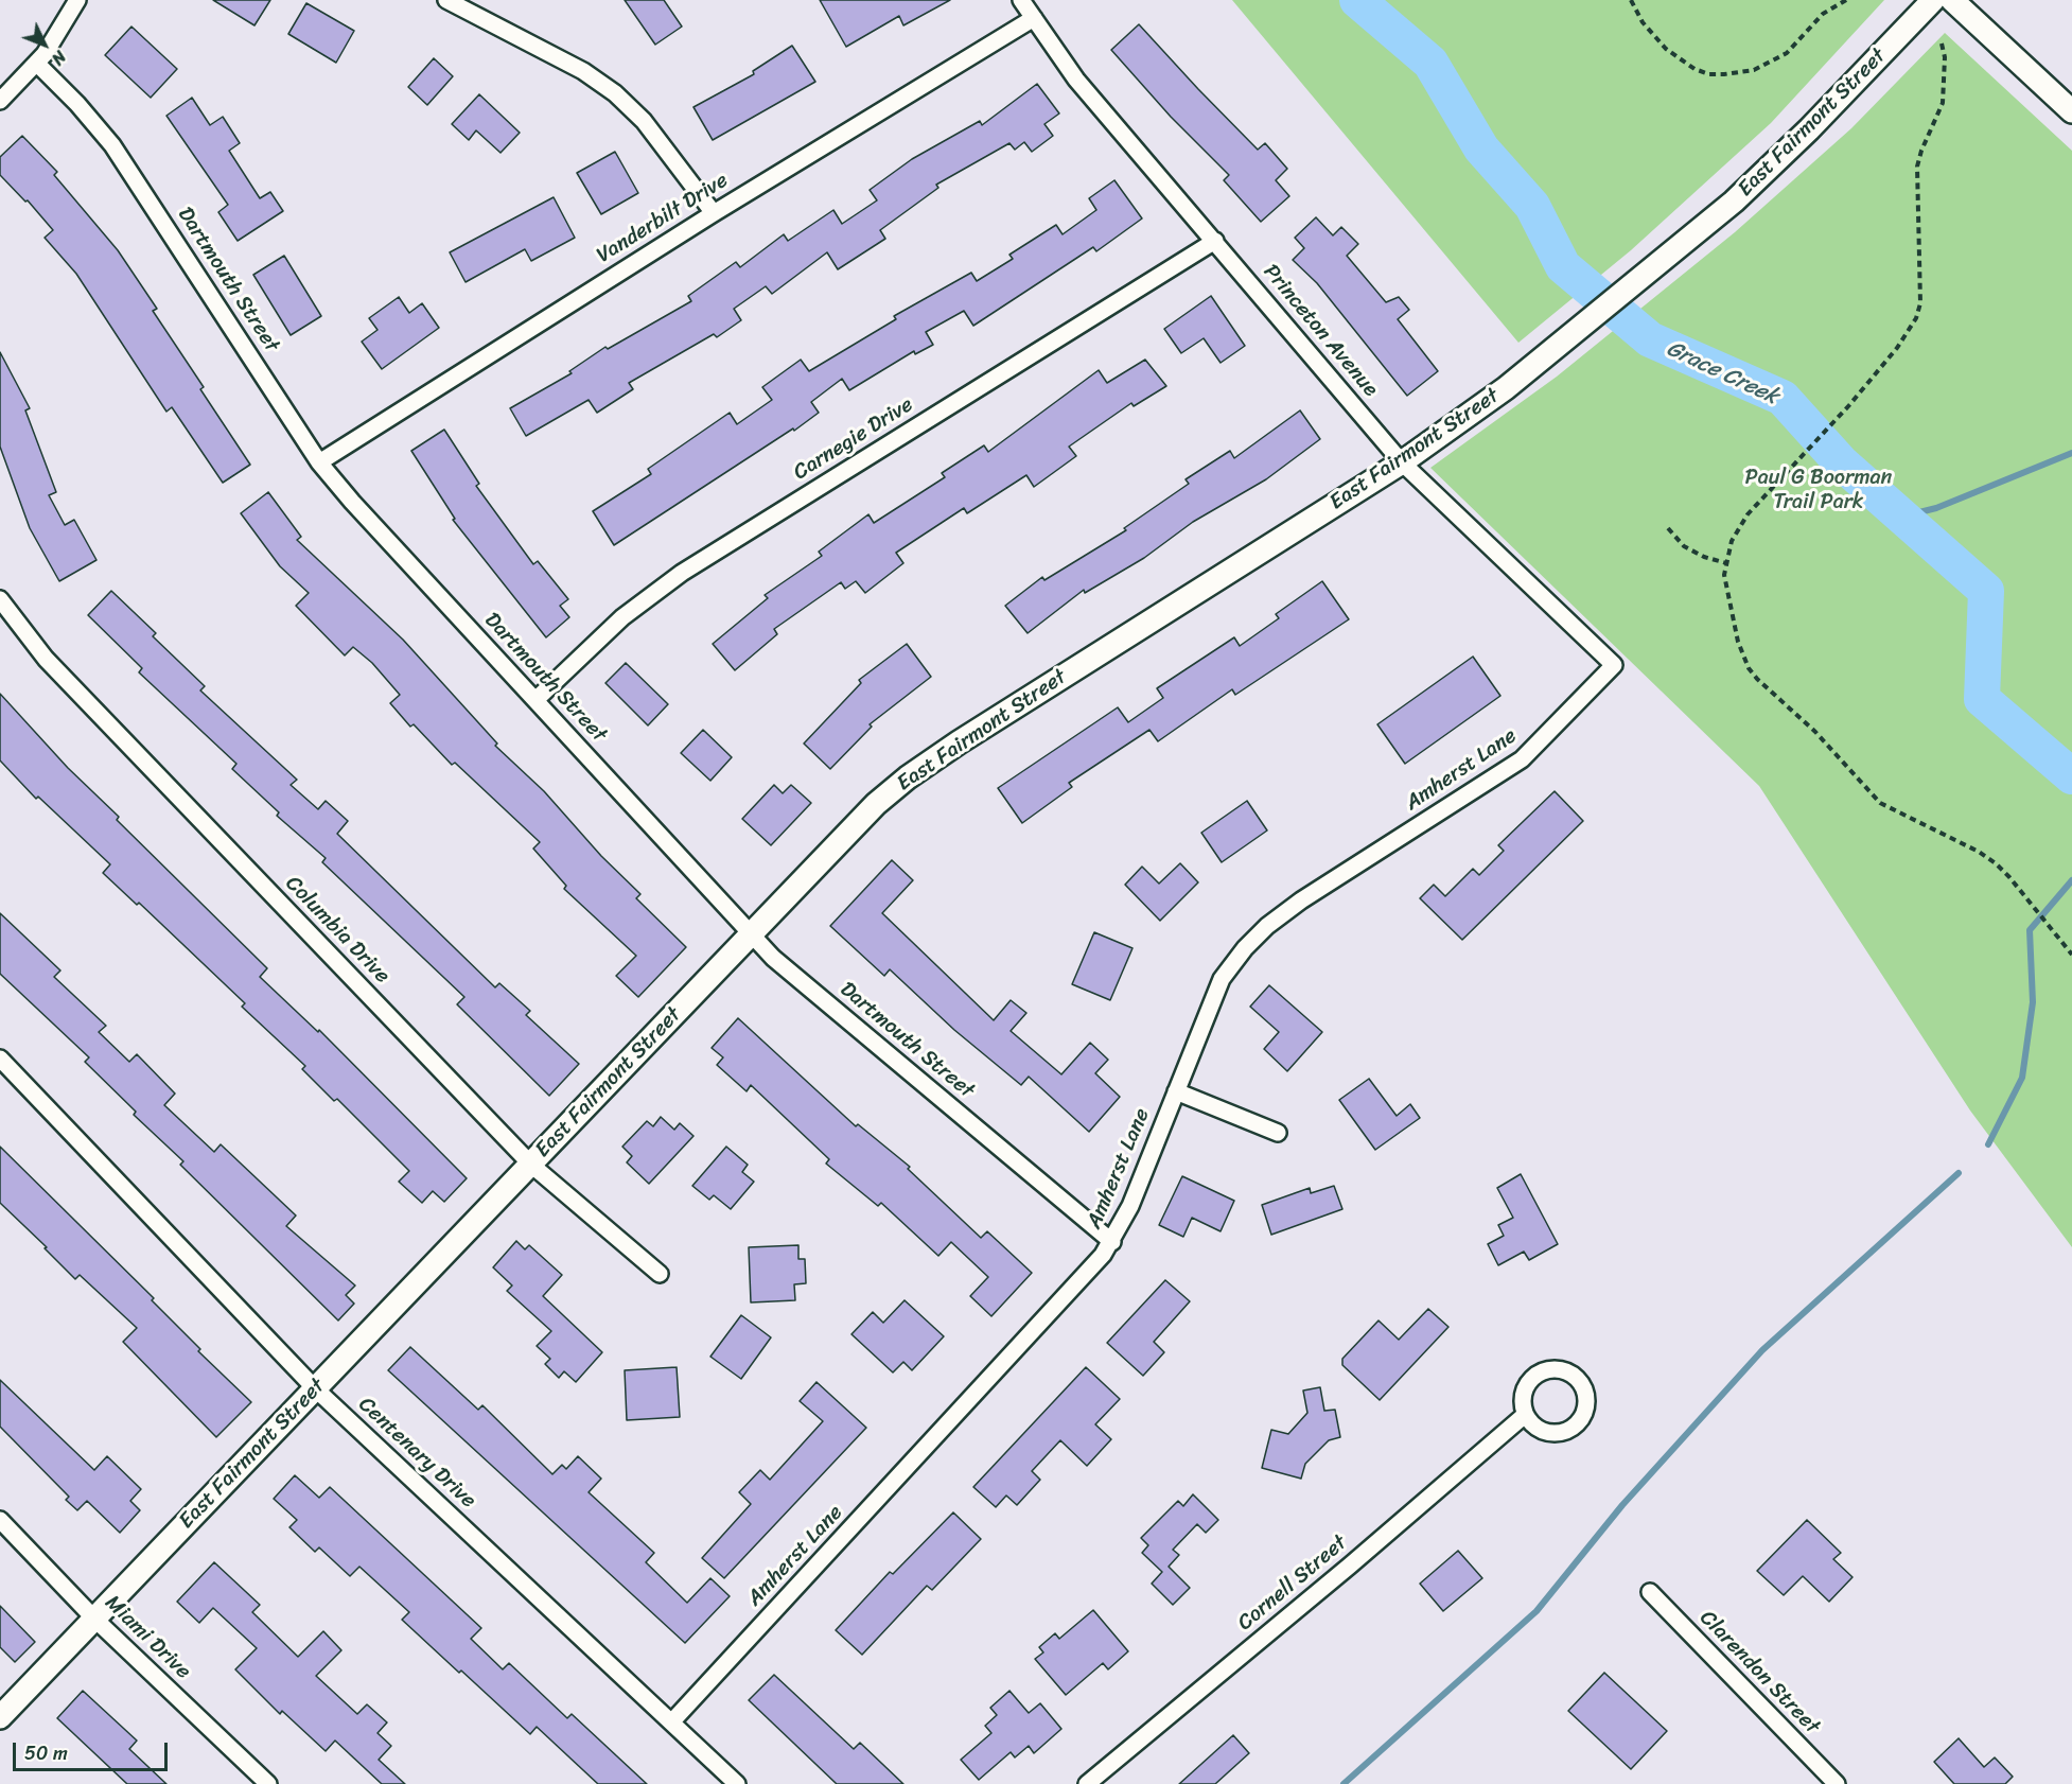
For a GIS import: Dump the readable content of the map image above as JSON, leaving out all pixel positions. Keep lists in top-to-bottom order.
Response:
{
  "streets": {
    "street": [
      "East Fairmont Street",
      "Vanderbilt Drive",
      "Dartmouth Street",
      "Princeton Avenue",
      "Carnegie Drive",
      "Amherst Lane",
      "Columbia Drive",
      "Centenary Drive",
      "Cornell Street",
      "Miami Drive",
      "Clarendon Street"
    ]
  },
  "crossings": [
    ["East Fairmont Street", "Dartmouth Street"],
    ["East Fairmont Street", "Princeton Avenue"],
    ["East Fairmont Street", "Columbia Drive"],
    ["East Fairmont Street", "Centenary Drive"],
    ["East Fairmont Street", "Miami Drive"],
    ["Vanderbilt Drive", "Dartmouth Street"],
    ["Vanderbilt Drive", "Princeton Avenue"],
    ["Dartmouth Street", "Carnegie Drive"],
    ["Dartmouth Street", "Amherst Lane"],
    ["Princeton Avenue", "Carnegie Drive"],
    ["Princeton Avenue", "Amherst Lane"],
    ["Amherst Lane", "Centenary Drive"]
  ],
  "water": ["Grace Creek"],
  "parks": ["Paul G Boorman Trail Park"],
  "scale_bar": "50 m",
  "north": "bottom right"
}
